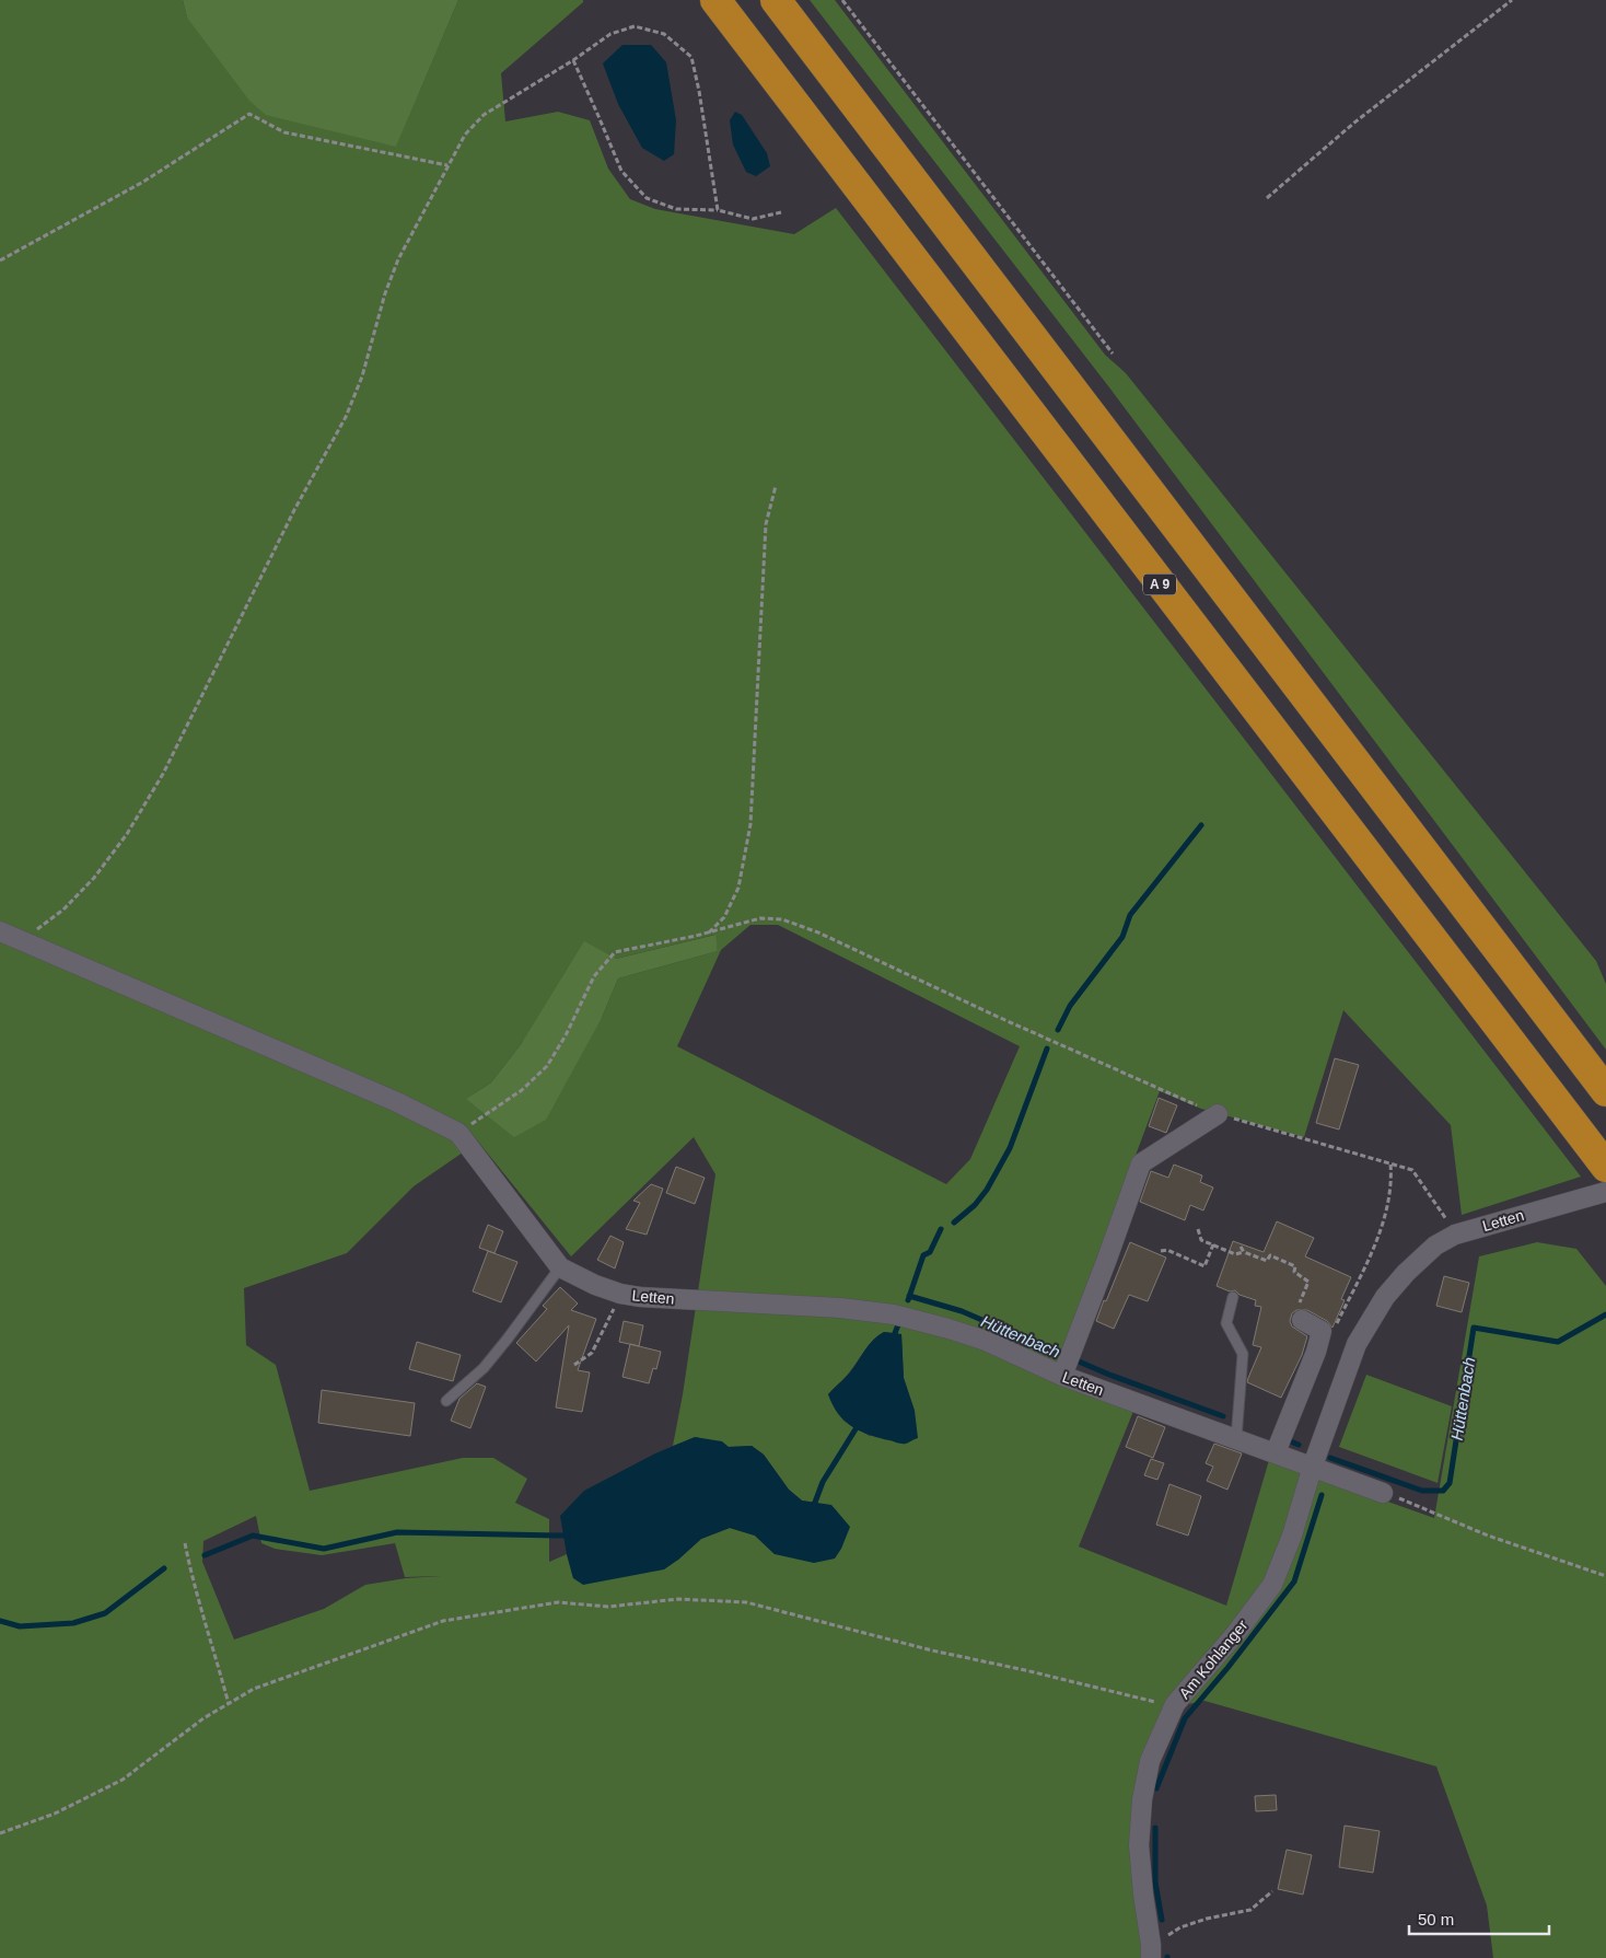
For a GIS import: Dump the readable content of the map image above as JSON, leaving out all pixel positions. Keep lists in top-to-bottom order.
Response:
{
  "streets": {
    "highway": ["A 9"],
    "street": ["Letten", "Am Kohlanger"]
  },
  "crossings": [
    ["Letten", "Am Kohlanger"]
  ],
  "water": ["Hüttenbach"],
  "scale_bar": "50 m"
}
